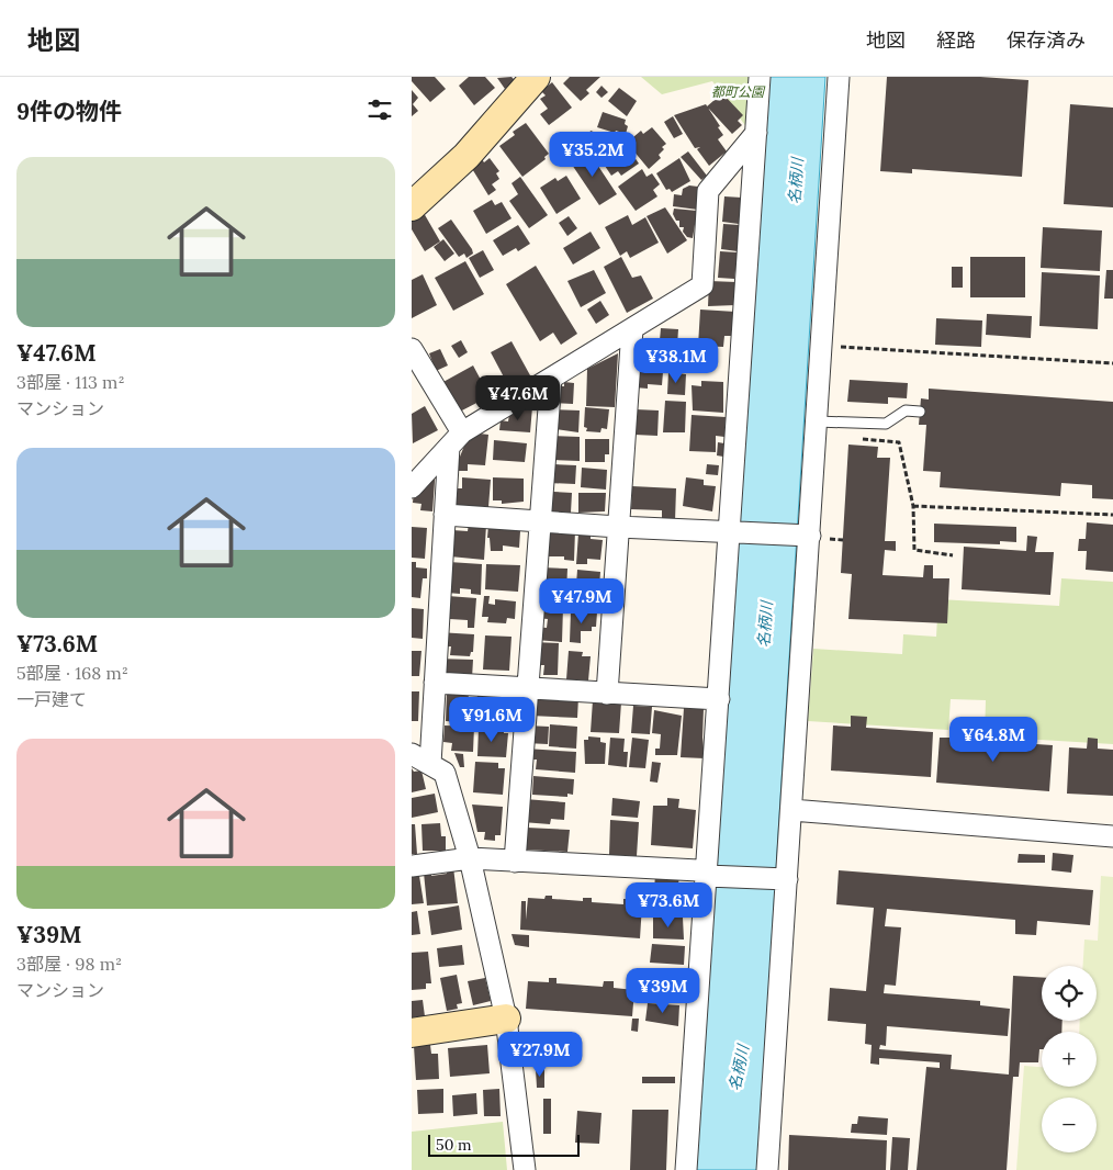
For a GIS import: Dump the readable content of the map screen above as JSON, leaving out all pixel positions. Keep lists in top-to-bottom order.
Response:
{
  "water": ["名柄川"],
  "parks": ["都町公園"],
  "scale_bar": "50 m",
  "page": {
    "header": "地図",
    "nav": ["地図", "経路", "保存済み"],
    "heading": "9件の物件",
    "price": [
      "¥35.2M",
      "¥38.1M",
      "¥47.6M",
      "¥47.9M",
      "¥91.6M",
      "¥64.8M",
      "¥73.6M",
      "¥39M",
      "¥27.9M"
    ],
    "list": [
      {
        "name": "¥47.6M",
        "note": "3部屋 · 113 m² · マンション"
      },
      {
        "name": "¥73.6M",
        "note": "5部屋 · 168 m² · 一戸建て"
      },
      {
        "name": "¥39M",
        "note": "3部屋 · 98 m² · マンション"
      }
    ],
    "map_buttons": ["+", "−"],
    "scale": "50 m"
  }
}
